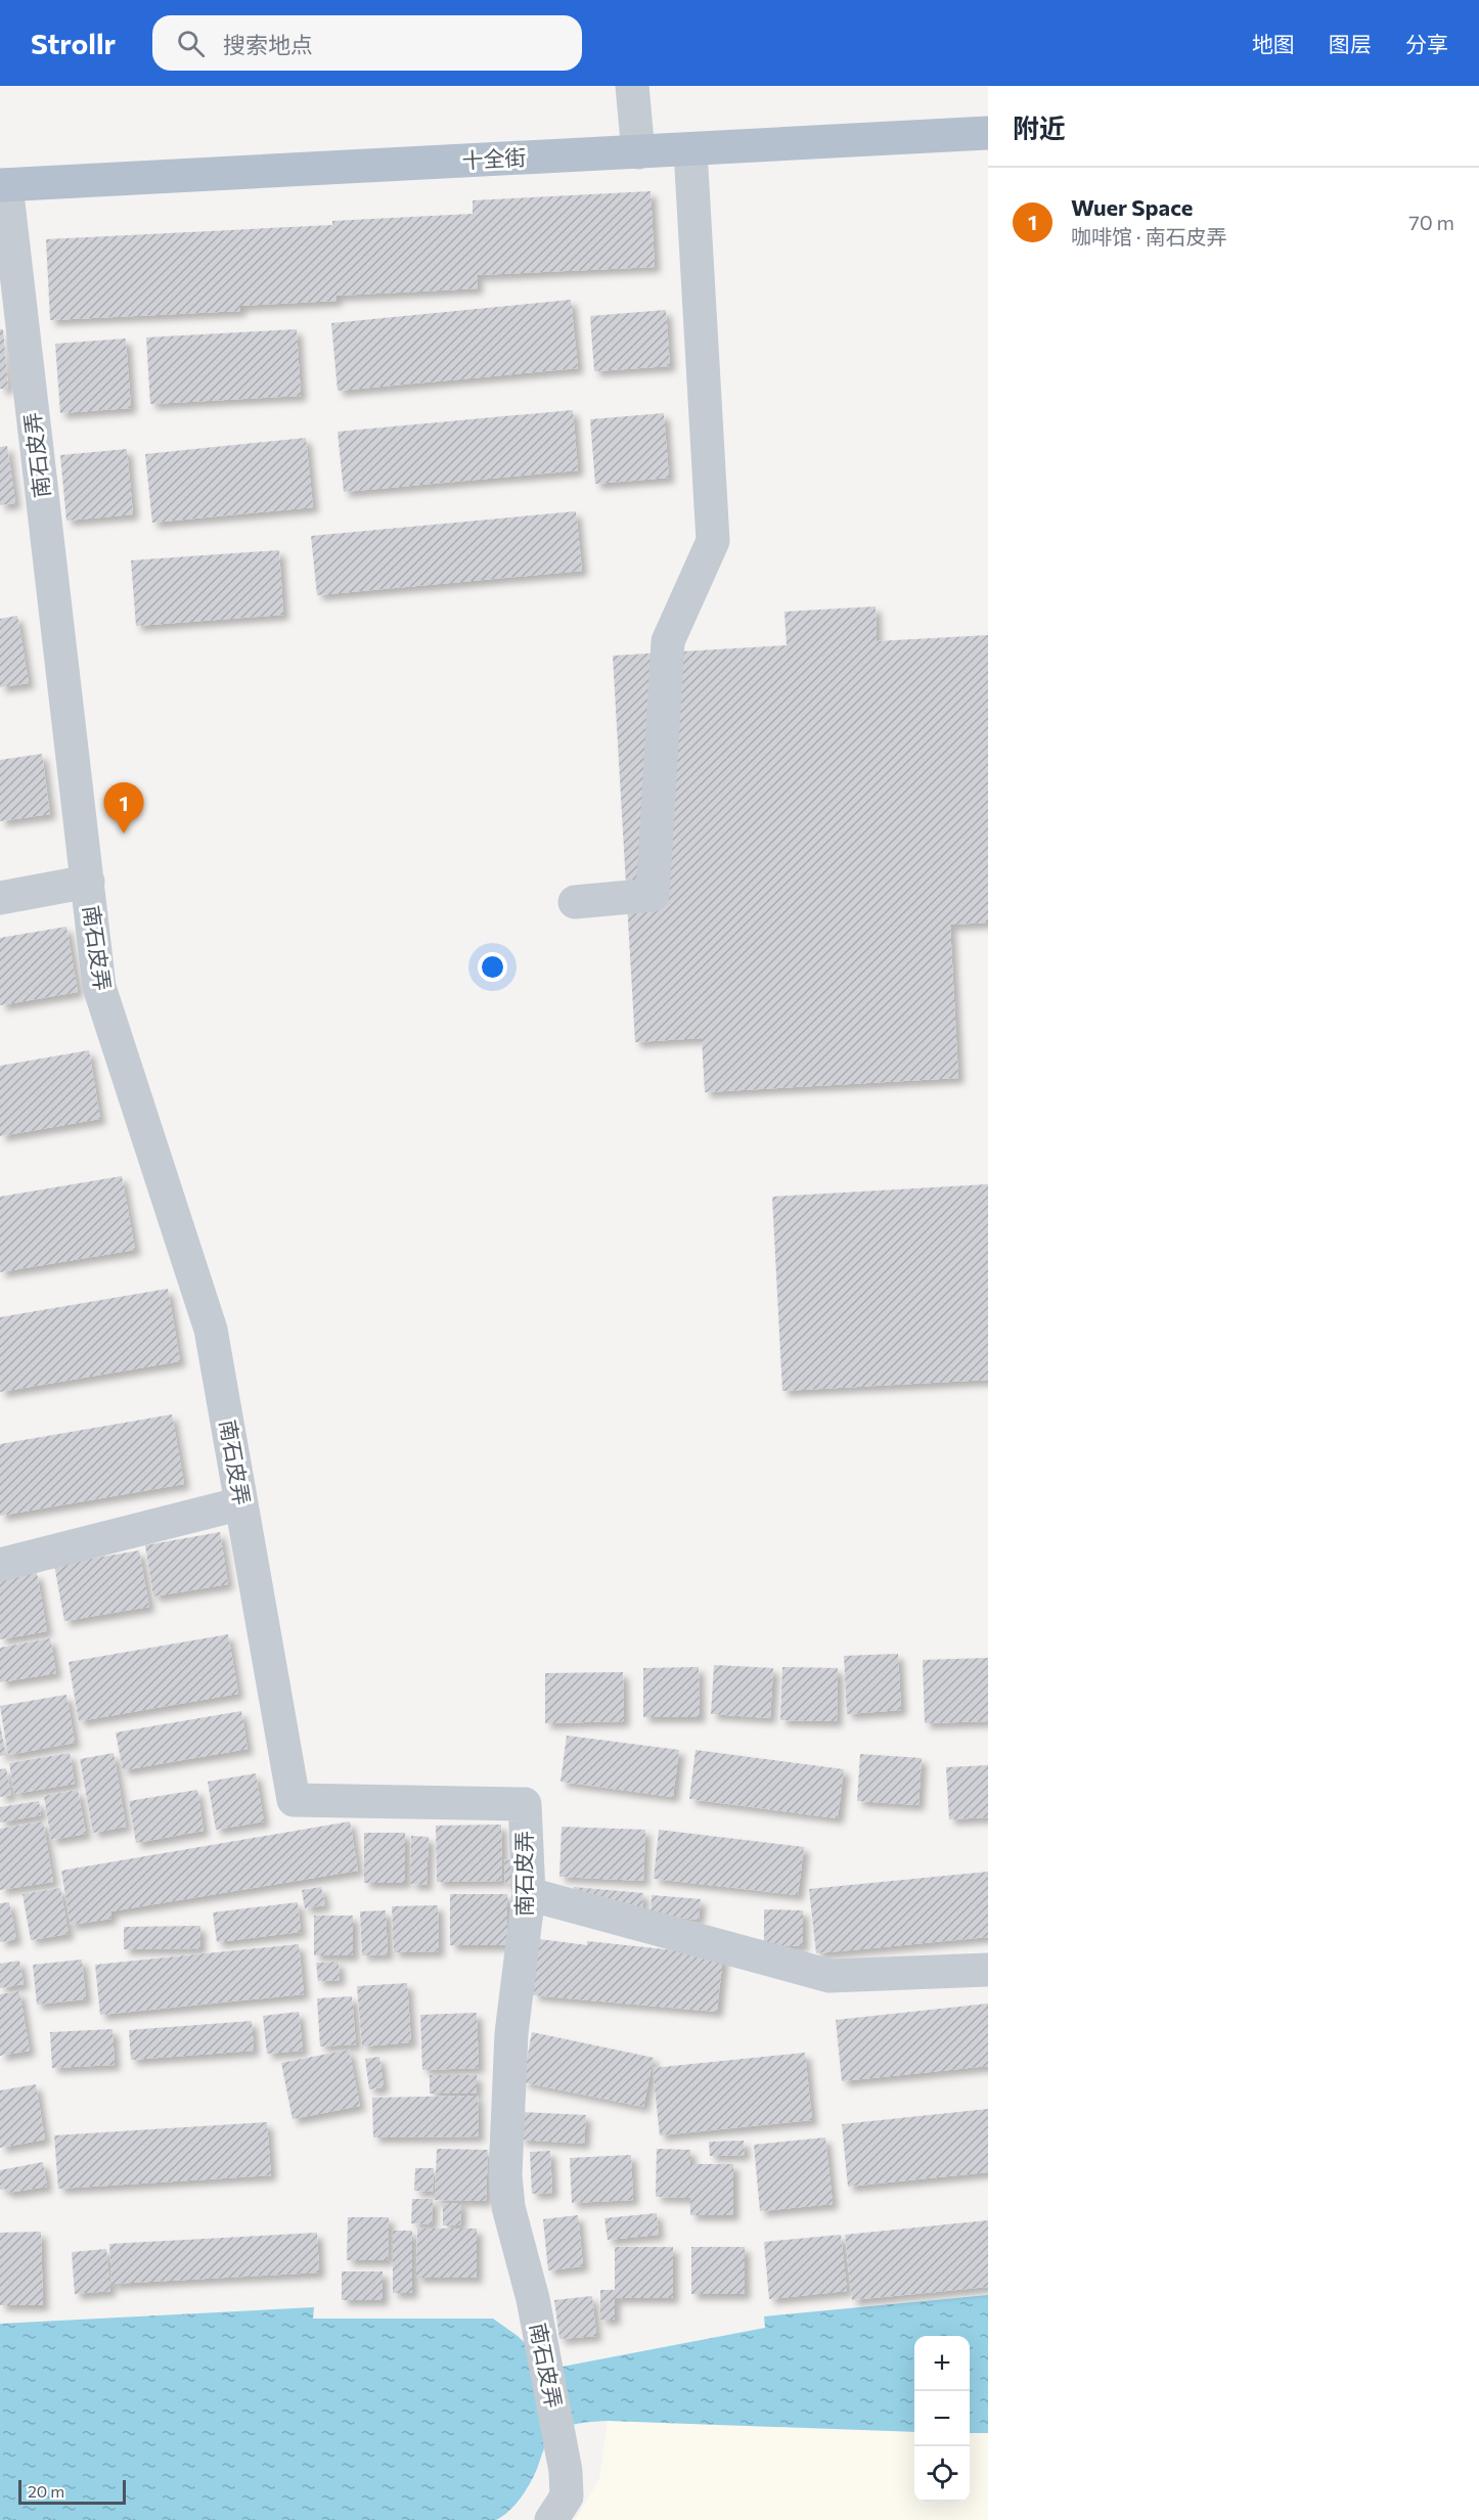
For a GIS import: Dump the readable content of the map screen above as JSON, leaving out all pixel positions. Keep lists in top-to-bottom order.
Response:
{
  "streets": {
    "main road": ["十全街"],
    "street": ["南石皮弄"]
  },
  "crossings": [
    ["十全街", "南石皮弄"]
  ],
  "scale_bar": "20 m",
  "page": {
    "header": "Strollr",
    "search": "搜索地点",
    "nav": ["地图", "图层", "分享"],
    "heading": "附近",
    "list": [
      {
        "mark": "1",
        "name": "Wuer Space",
        "note": "咖啡馆 · 南石皮弄",
        "value": "70 m"
      }
    ],
    "pins": "1",
    "map_buttons": ["+", "−"],
    "scale": "20 m"
  }
}
